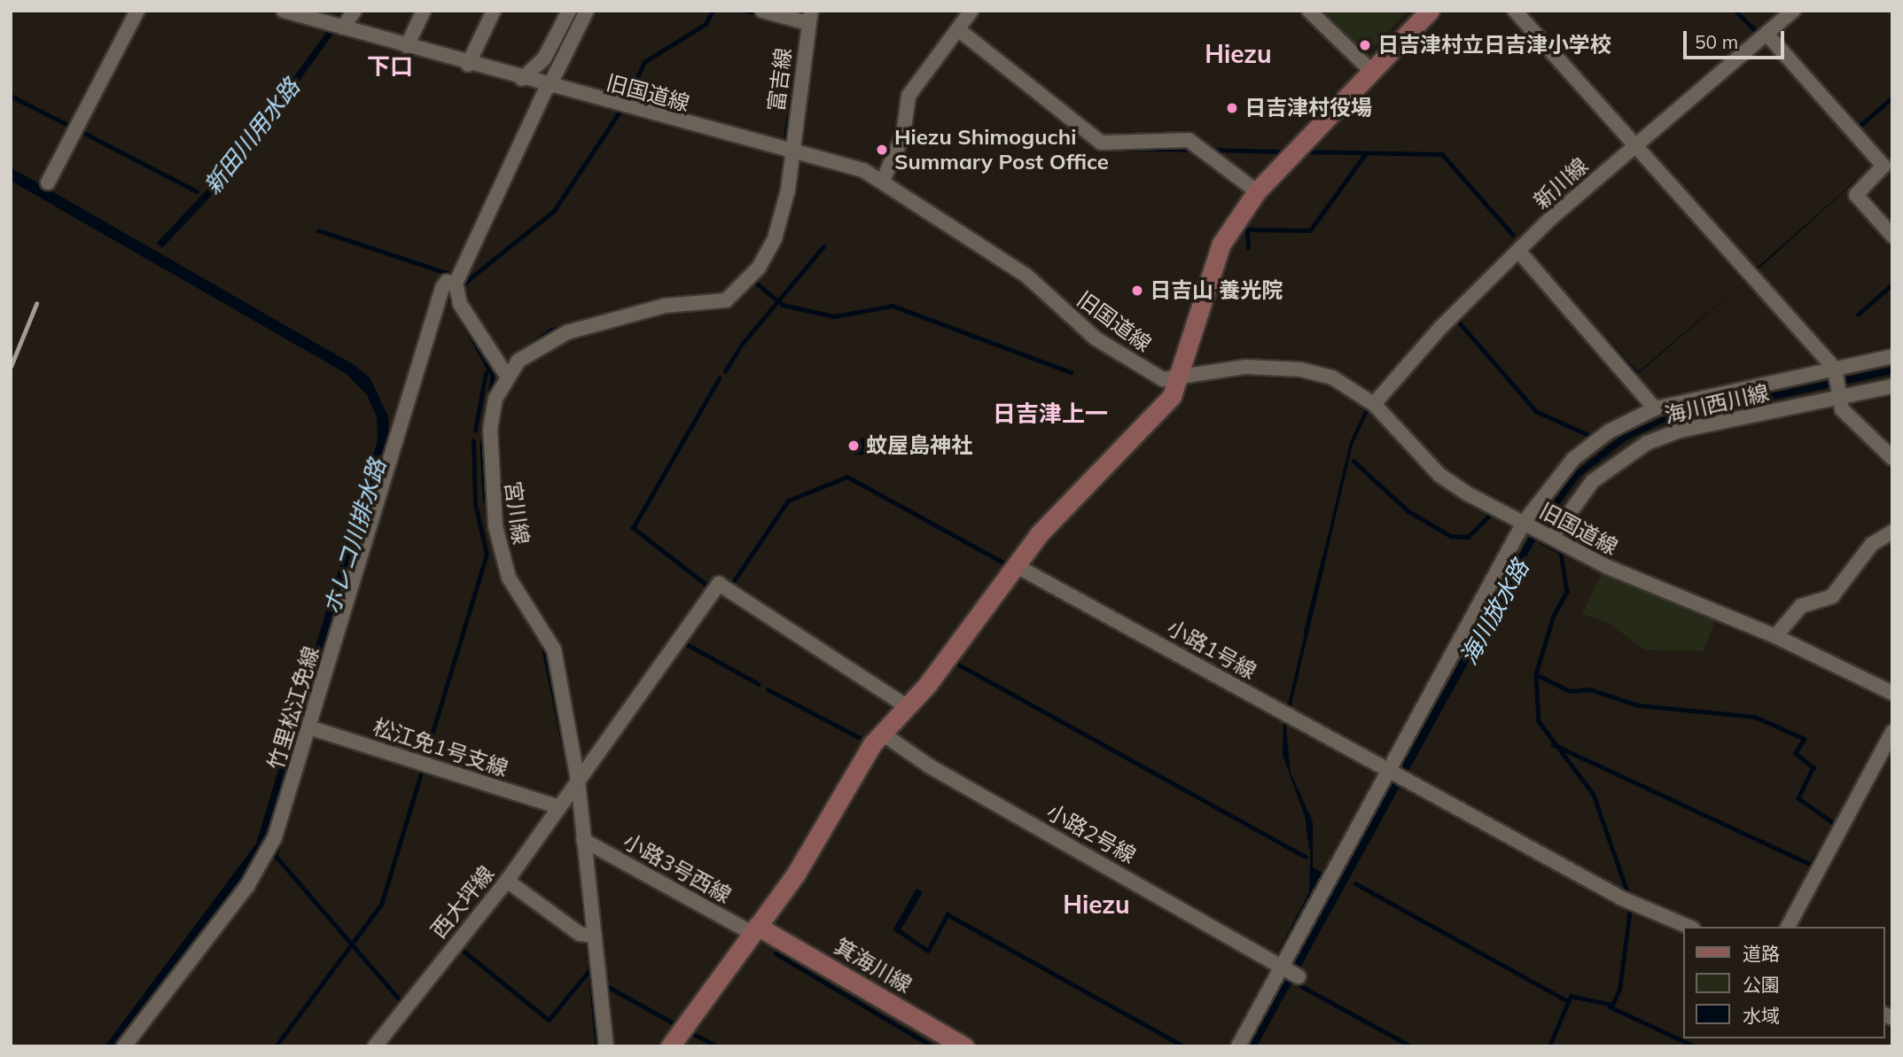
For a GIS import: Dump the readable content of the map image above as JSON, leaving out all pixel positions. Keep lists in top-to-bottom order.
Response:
{
  "streets": {
    "main road": ["箕海川線"],
    "street": [
      "富吉線",
      "旧国道線",
      "新川線",
      "海川西川線",
      "宮川線",
      "小路1号線",
      "竹里松江免線",
      "松江免1号支線",
      "小路2号線",
      "小路3号西線",
      "西大坪線"
    ]
  },
  "crossings": [
    ["富吉線", "旧国道線"],
    ["旧国道線", "新川線"],
    ["旧国道線", "海川西川線"],
    ["宮川線", "小路3号西線"],
    ["宮川線", "西大坪線"],
    ["竹里松江免線", "松江免1号支線"],
    ["松江免1号支線", "西大坪線"],
    ["小路3号西線", "箕海川線"]
  ],
  "districts": [
    "Hiezu",
    "下口",
    "日吉津上一",
    "Hiezu"
  ],
  "water": ["新田川用水路", "ホレコ川排水路", "海川放水路"],
  "places": [
    "日吉津村立日吉津小学校",
    "日吉津村役場",
    "Hiezu Shimoguchi Summary Post Office",
    "日吉山 養光院",
    "蚊屋島神社"
  ],
  "legend": ["道路", "公園", "水域"],
  "scale_bar": "50 m"
}
